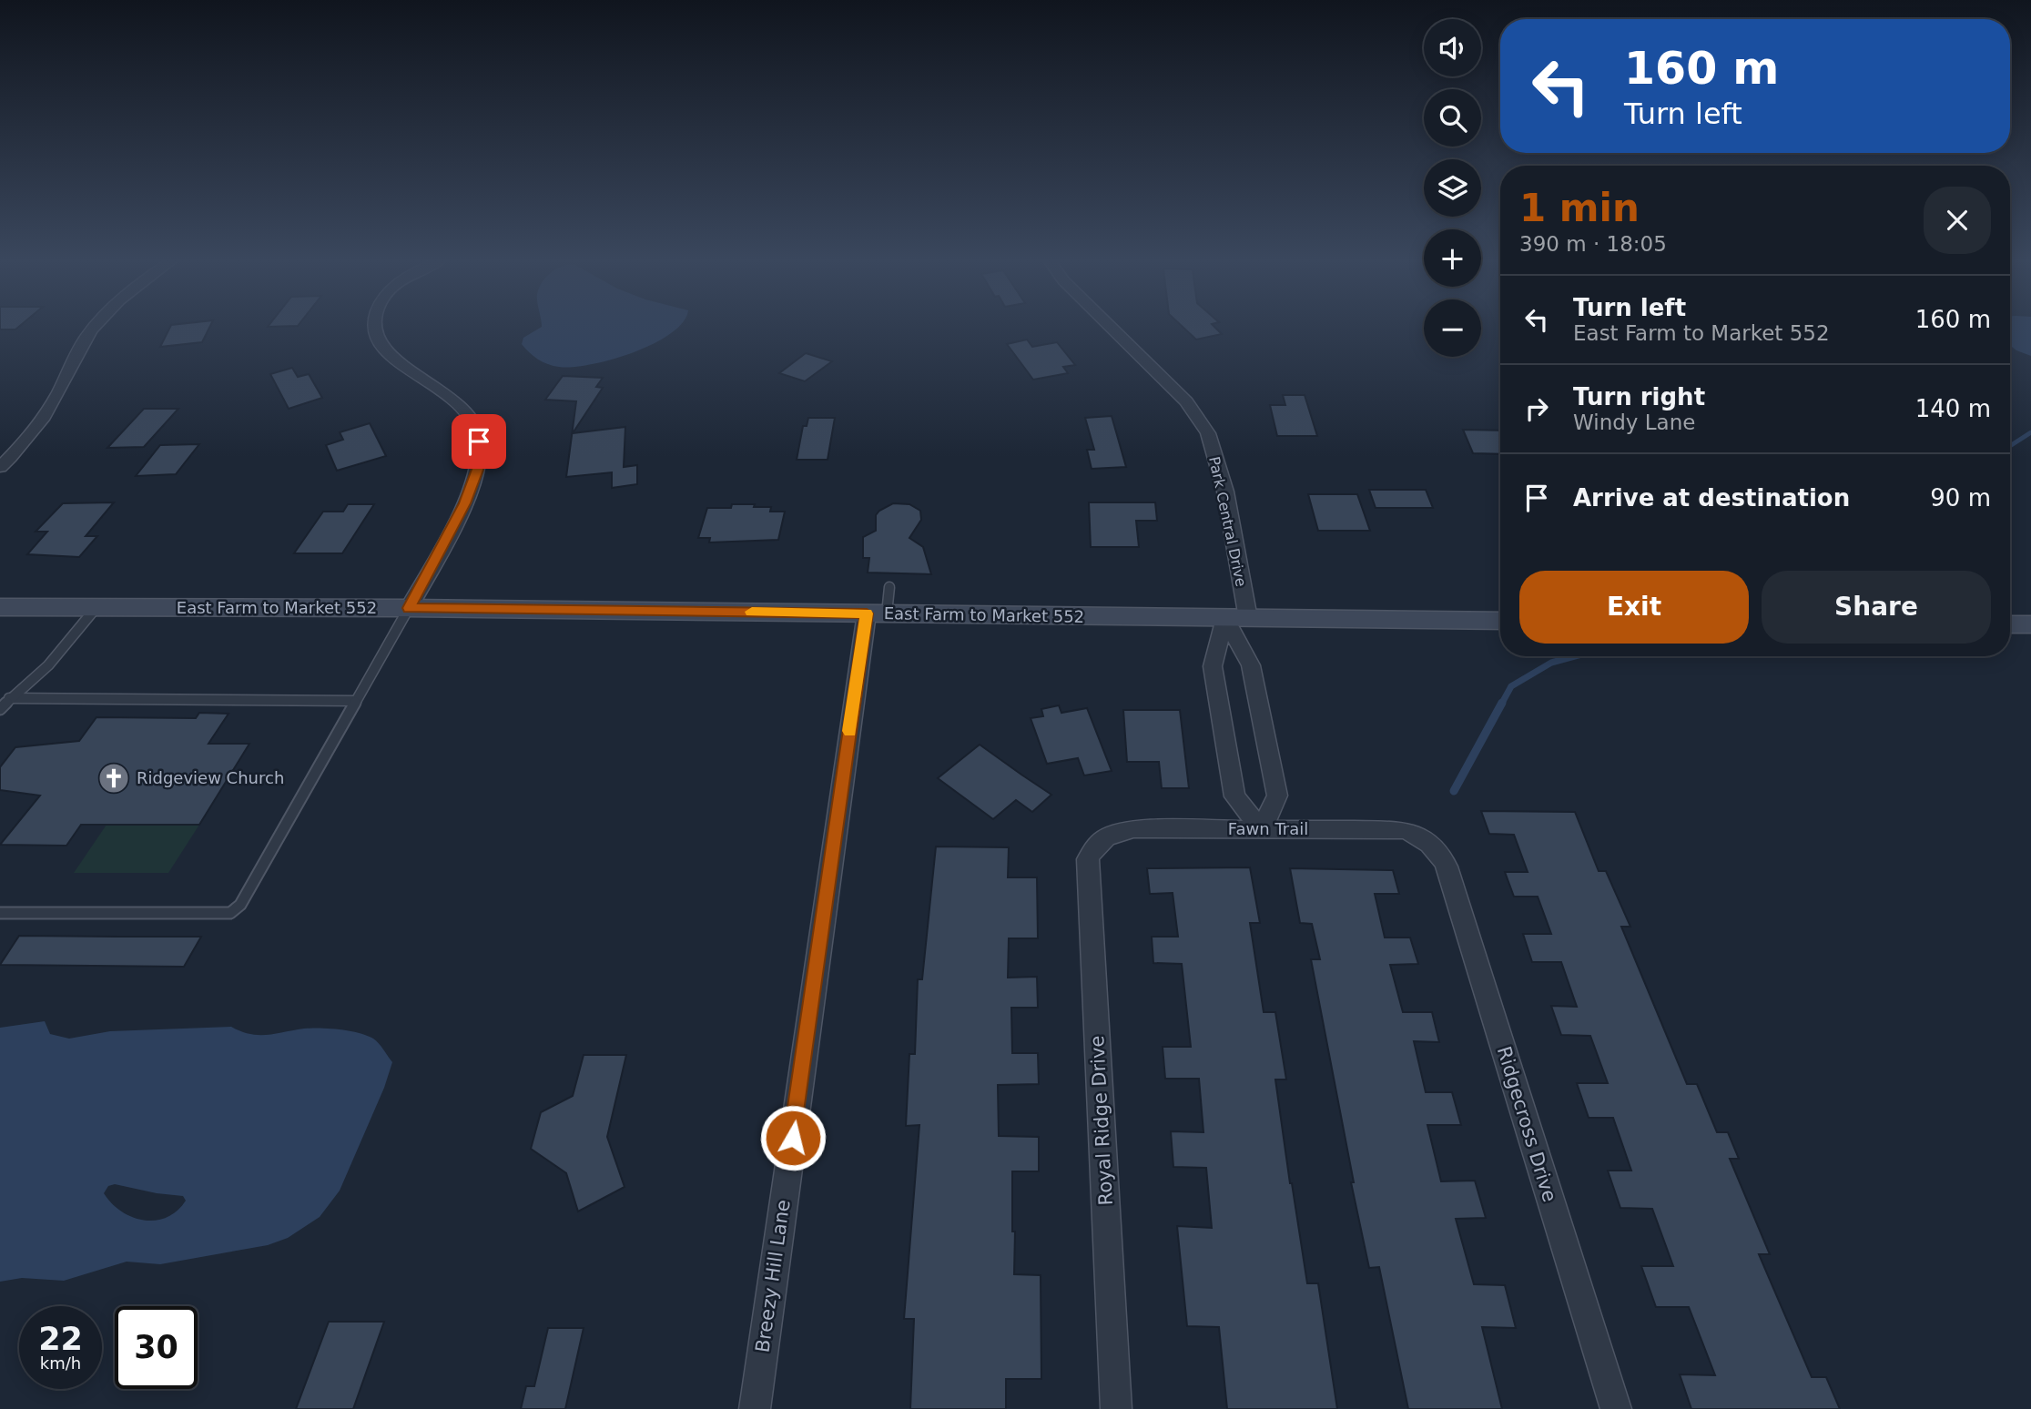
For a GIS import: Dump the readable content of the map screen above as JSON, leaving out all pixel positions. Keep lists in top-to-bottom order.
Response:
{
  "streets": {
    "main road": ["East Farm to Market 552"],
    "street": [
      "Park Central Drive",
      "Fawn Trail",
      "Royal Ridge Drive",
      "Ridgecross Drive",
      "Breezy Hill Lane"
    ]
  },
  "crossings": [
    ["Park Central Drive", "East Farm to Market 552"],
    ["East Farm to Market 552", "Breezy Hill Lane"],
    ["Fawn Trail", "Royal Ridge Drive"],
    ["Fawn Trail", "Ridgecross Drive"]
  ],
  "places": {
    "church": ["Ridgeview Church"]
  },
  "page": {
    "map_buttons": ["+", "−"],
    "turn": ["160 m", "Turn left"],
    "heading": ["1 min", "390 m · 18:05"],
    "list": [
      {
        "name": "Turn left",
        "note": "East Farm to Market 552",
        "value": "160 m"
      },
      {
        "name": "Turn right",
        "note": "Windy Lane",
        "value": "140 m"
      },
      {
        "name": "Arrive at destination",
        "value": "90 m"
      }
    ],
    "buttons": ["Exit", "Share"],
    "speed": "22 km/h",
    "limit": "30"
  }
}
